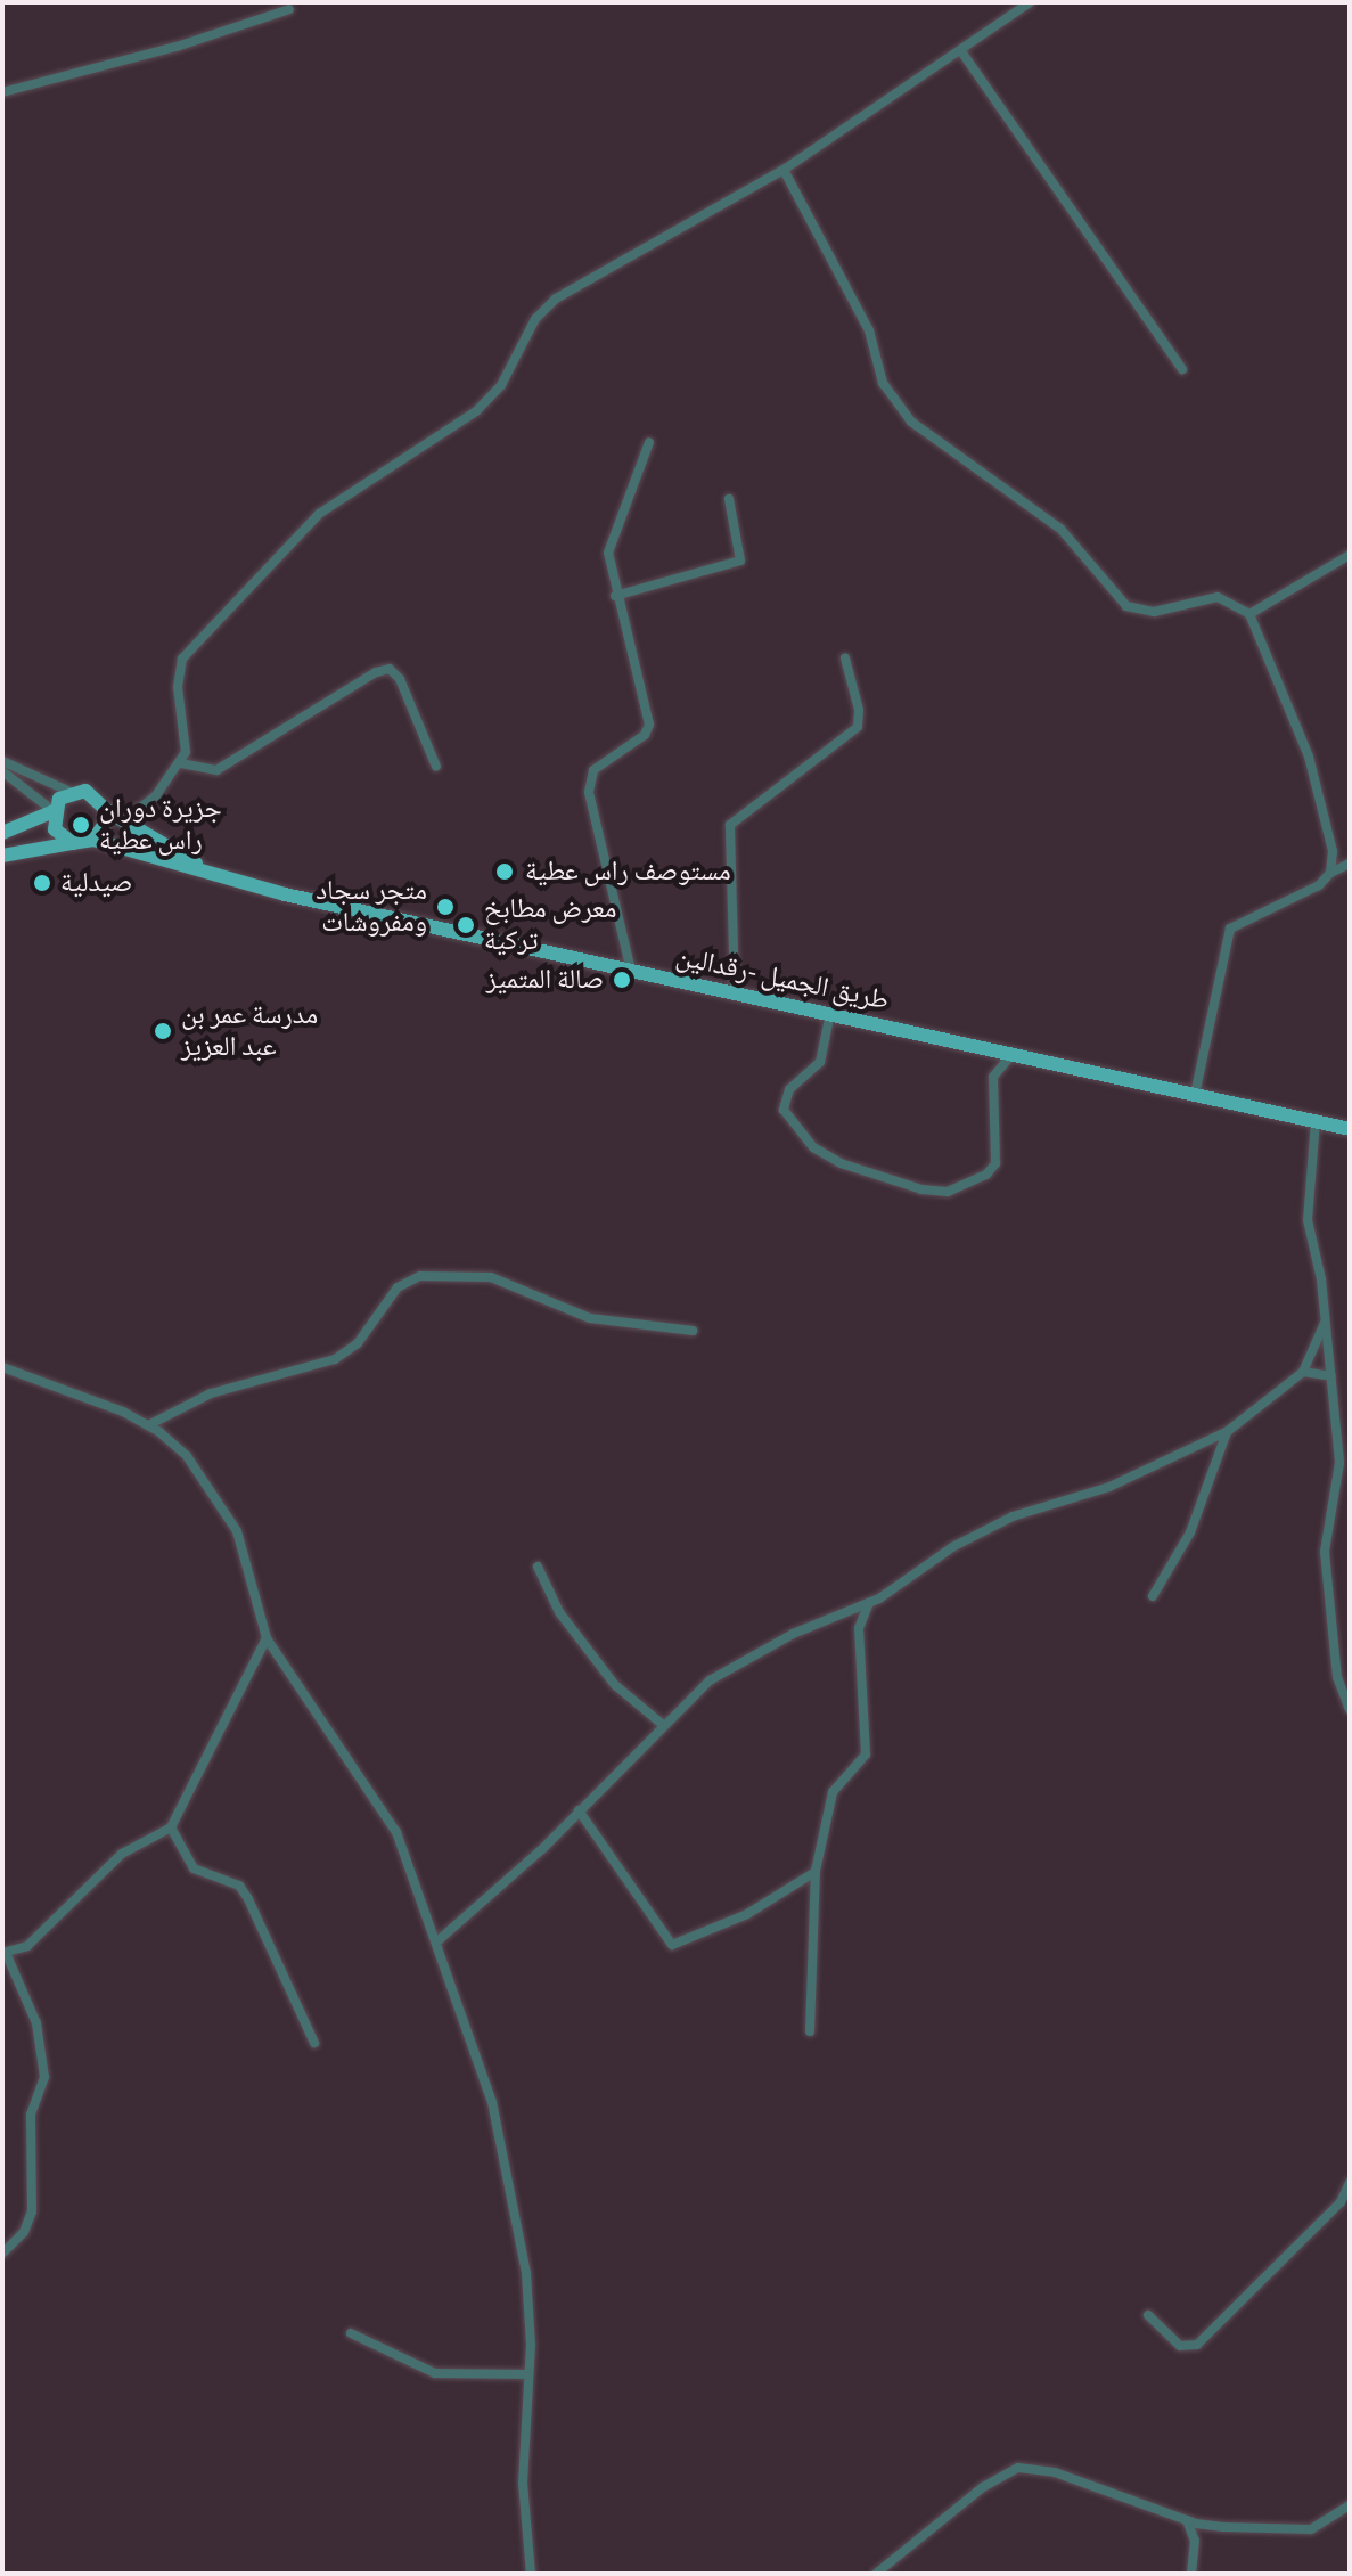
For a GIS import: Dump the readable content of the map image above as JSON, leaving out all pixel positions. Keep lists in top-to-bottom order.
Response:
{
  "streets": {
    "main road": ["طريق الجميل -رقدالين"]
  },
  "places": [
    "جزيرة دوران راس عطية",
    "مستوصف راس عطية",
    "صيدلية",
    "متجر سجاد ومفروشات",
    "معرض مطابخ تركية",
    "صالة المتميز",
    "مدرسة عمر بن عبد العزيز"
  ]
}
